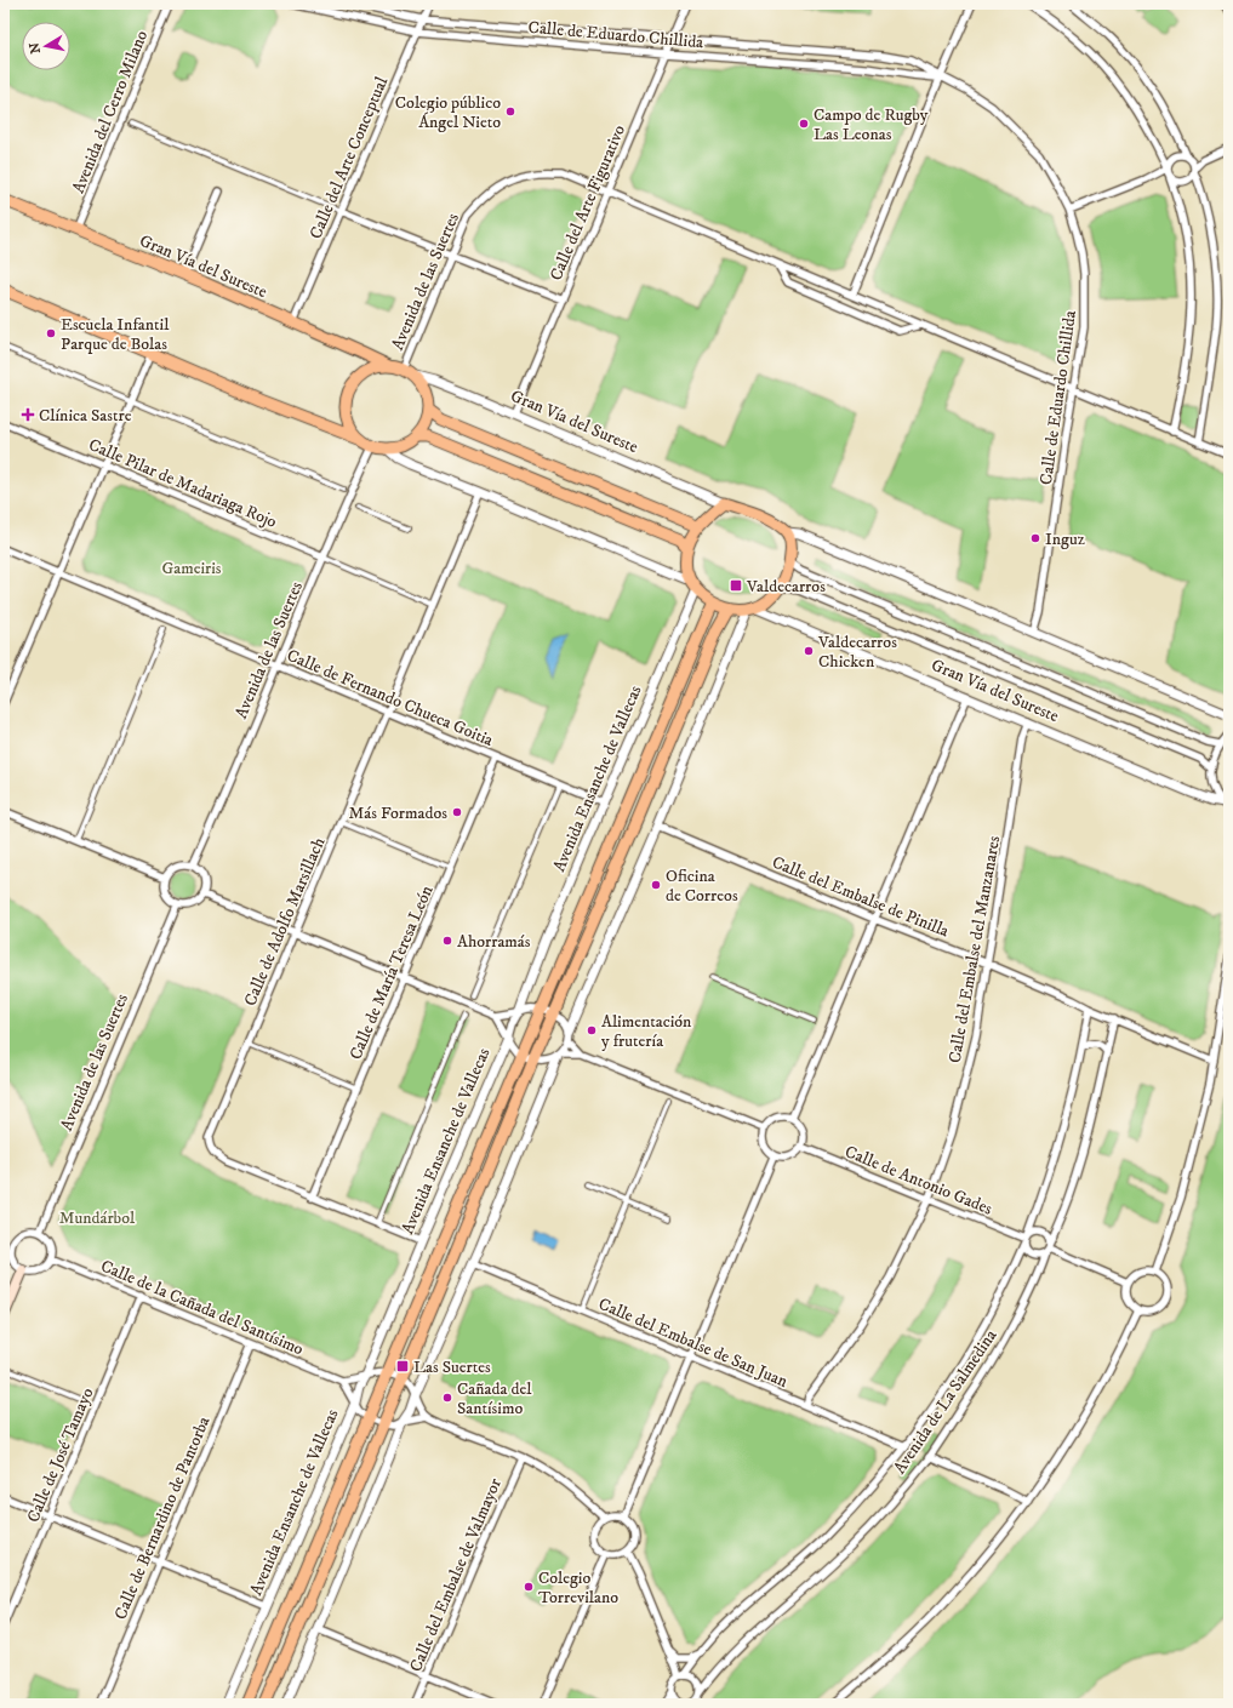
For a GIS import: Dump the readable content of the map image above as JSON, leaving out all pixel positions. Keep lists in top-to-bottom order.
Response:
{
  "streets": {
    "main road": ["Gran Vía del Sureste"],
    "street": [
      "Calle de Eduardo Chillida",
      "Avenida del Cerro Milano",
      "Calle del Arte Conceptual",
      "Calle del Arte Figurativo",
      "Avenida de las Suertes",
      "Calle Pilar de Madariaga Rojo",
      "Calle de Fernando Chueca Goitia",
      "Avenida Ensanche de Vallecas",
      "Calle del Embalse de Pinilla",
      "Calle de Adolfo Marsillach",
      "Calle del Embalse del Manzanares",
      "Calle de María Teresa León",
      "Calle de Antonio Gades",
      "Calle de la Cañada del Santísimo",
      "Calle del Embalse de San Juan",
      "Avenida de La Salmedina",
      "Calle de José Tamayo",
      "Calle de Bernardino de Pantorba",
      "Calle del Embalse de Valmayor"
    ]
  },
  "crossings": [
    ["Calle de Eduardo Chillida", "Calle del Arte Conceptual"],
    ["Calle de Eduardo Chillida", "Calle del Arte Figurativo"],
    ["Calle de Eduardo Chillida", "Avenida de las Suertes"],
    ["Avenida del Cerro Milano", "Gran Vía del Sureste"],
    ["Calle del Arte Conceptual", "Gran Vía del Sureste"],
    ["Calle del Arte Figurativo", "Gran Vía del Sureste"],
    ["Calle del Arte Figurativo", "Avenida de las Suertes"],
    ["Gran Vía del Sureste", "Avenida de las Suertes"],
    ["Gran Vía del Sureste", "Avenida Ensanche de Vallecas"],
    ["Gran Vía del Sureste", "Calle del Embalse del Manzanares"],
    ["Avenida de las Suertes", "Calle Pilar de Madariaga Rojo"],
    ["Avenida de las Suertes", "Calle de Fernando Chueca Goitia"],
    ["Avenida de las Suertes", "Calle de la Cañada del Santísimo"],
    ["Calle de Fernando Chueca Goitia", "Avenida Ensanche de Vallecas"],
    ["Calle de Fernando Chueca Goitia", "Calle de Adolfo Marsillach"],
    ["Calle de Fernando Chueca Goitia", "Calle de María Teresa León"],
    ["Avenida Ensanche de Vallecas", "Calle de Adolfo Marsillach"],
    ["Calle del Embalse de Pinilla", "Calle del Embalse del Manzanares"],
    ["Calle del Embalse de Pinilla", "Avenida de La Salmedina"],
    ["Calle de Adolfo Marsillach", "Calle de María Teresa León"],
    ["Calle del Embalse del Manzanares", "Calle de Antonio Gades"],
    ["Calle del Embalse del Manzanares", "Calle del Embalse de San Juan"],
    ["Calle de Antonio Gades", "Avenida de La Salmedina"],
    ["Calle de la Cañada del Santísimo", "Calle de José Tamayo"],
    ["Calle de la Cañada del Santísimo", "Calle de Bernardino de Pantorba"],
    ["Calle del Embalse de San Juan", "Avenida de La Salmedina"]
  ],
  "parks": ["Gameiris", "Mundárbol"],
  "places": {
    "other": [
      "Colegio público Ángel Nieto",
      "Campo de Rugby Las Leonas",
      "Escuela Infantil Parque de Bolas",
      "Inguz",
      "Valdecarros Chicken",
      "Más Formados",
      "Oficina de Correos",
      "Ahorramás",
      "Alimentación y frutería",
      "Cañada del Santísimo",
      "Colegio Torrevilano"
    ],
    "health": ["Clínica Sastre"],
    "transit": ["Valdecarros", "Las Suertes"]
  },
  "north": "left"
}
